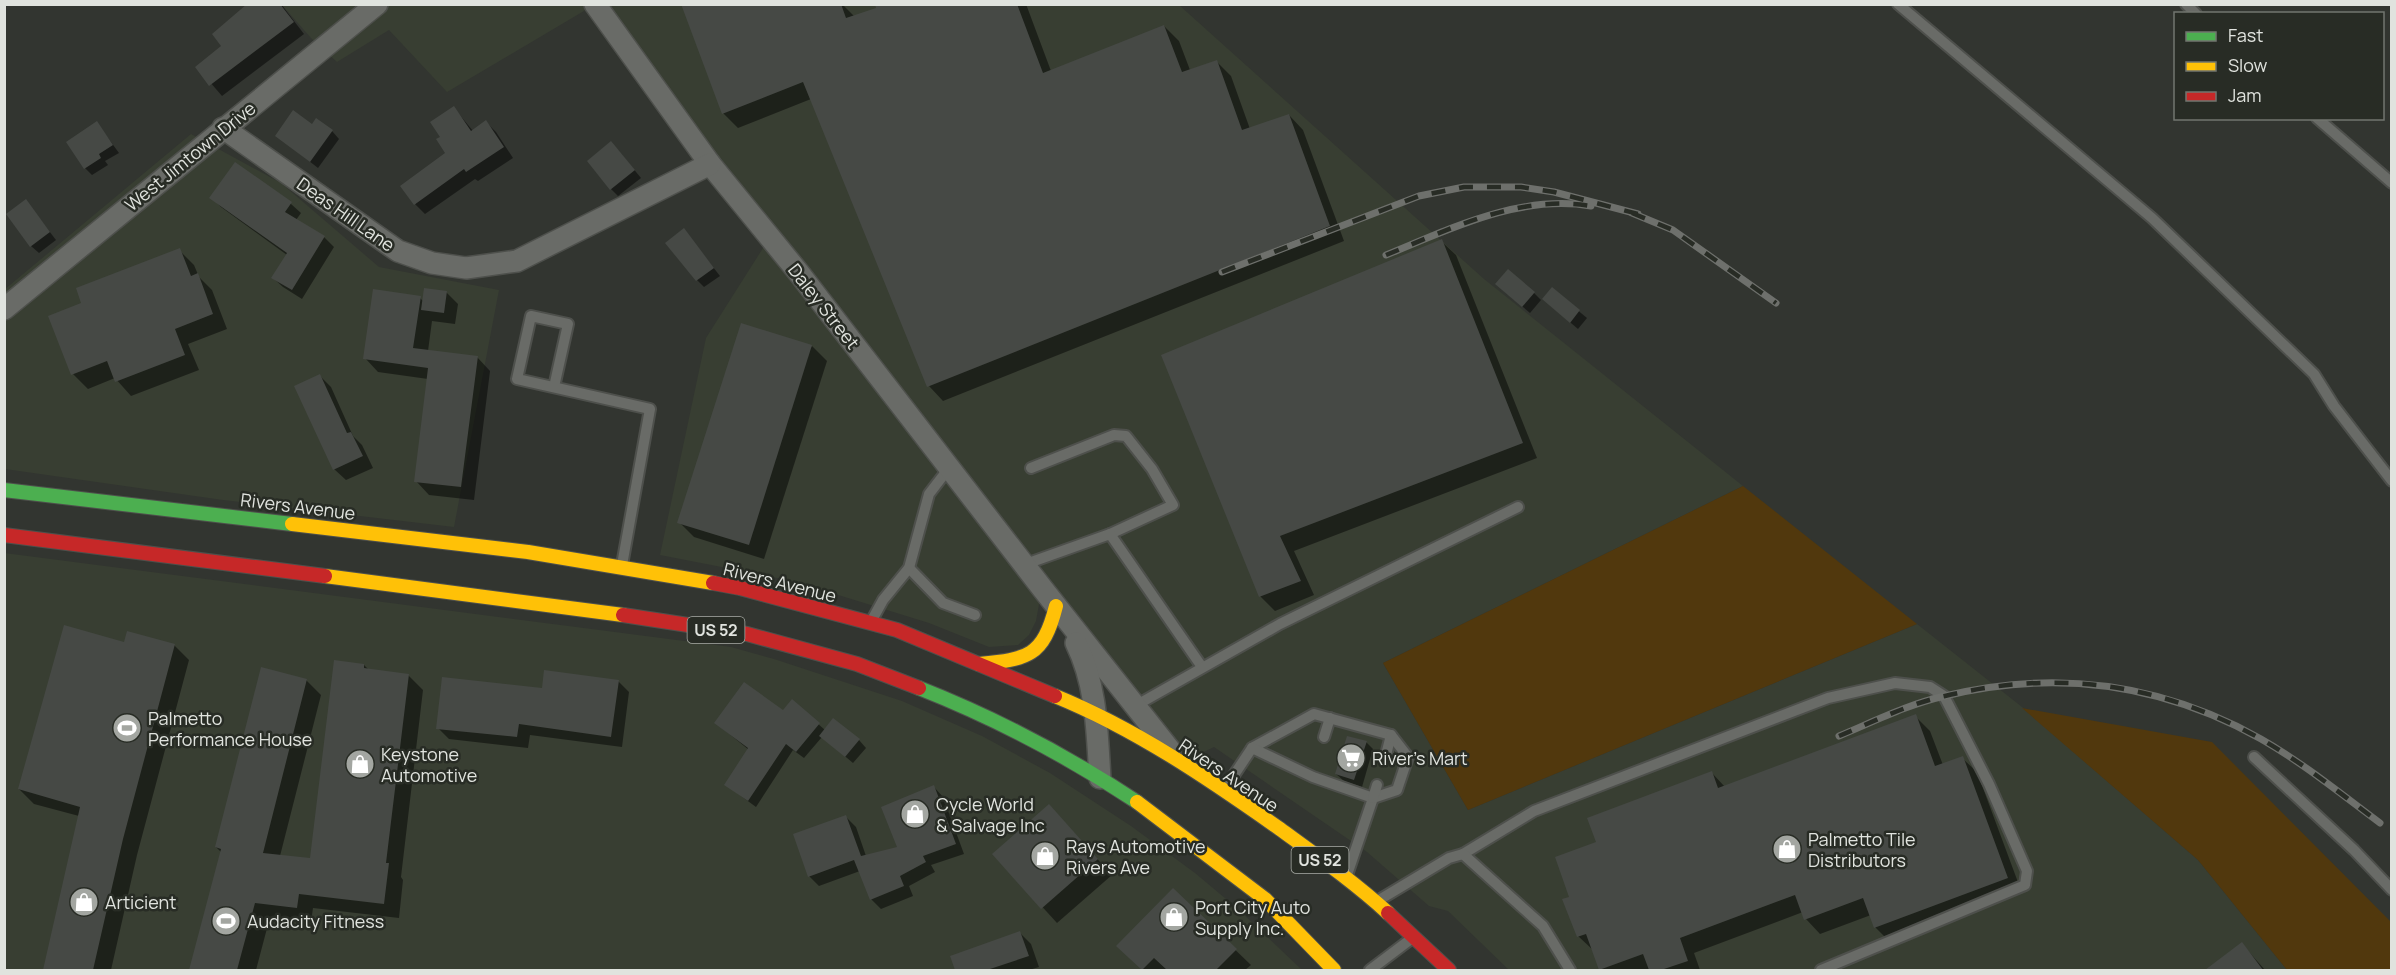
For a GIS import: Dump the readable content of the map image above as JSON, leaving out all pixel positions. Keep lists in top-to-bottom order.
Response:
{
  "streets": {
    "main road": ["Rivers Avenue", "US 52"],
    "street": ["West Jimtown Drive", "Deas Hill Lane", "Daley Street"]
  },
  "crossings": [
    ["West Jimtown Drive", "Deas Hill Lane"],
    ["Deas Hill Lane", "Daley Street"],
    ["Daley Street", "Rivers Avenue"],
    ["Daley Street", "US 52"]
  ],
  "places": {
    "sports": ["Palmetto Performance House", "Audacity Fitness"],
    "supermarket": ["River's Mart"],
    "shop": [
      "Keystone Automotive",
      "Cycle World & Salvage Inc",
      "Palmetto Tile Distributors",
      "Rays Automotive Rivers Ave",
      "Articient",
      "Port City Auto Supply Inc."
    ]
  },
  "legend": ["Fast", "Slow", "Jam"]
}
